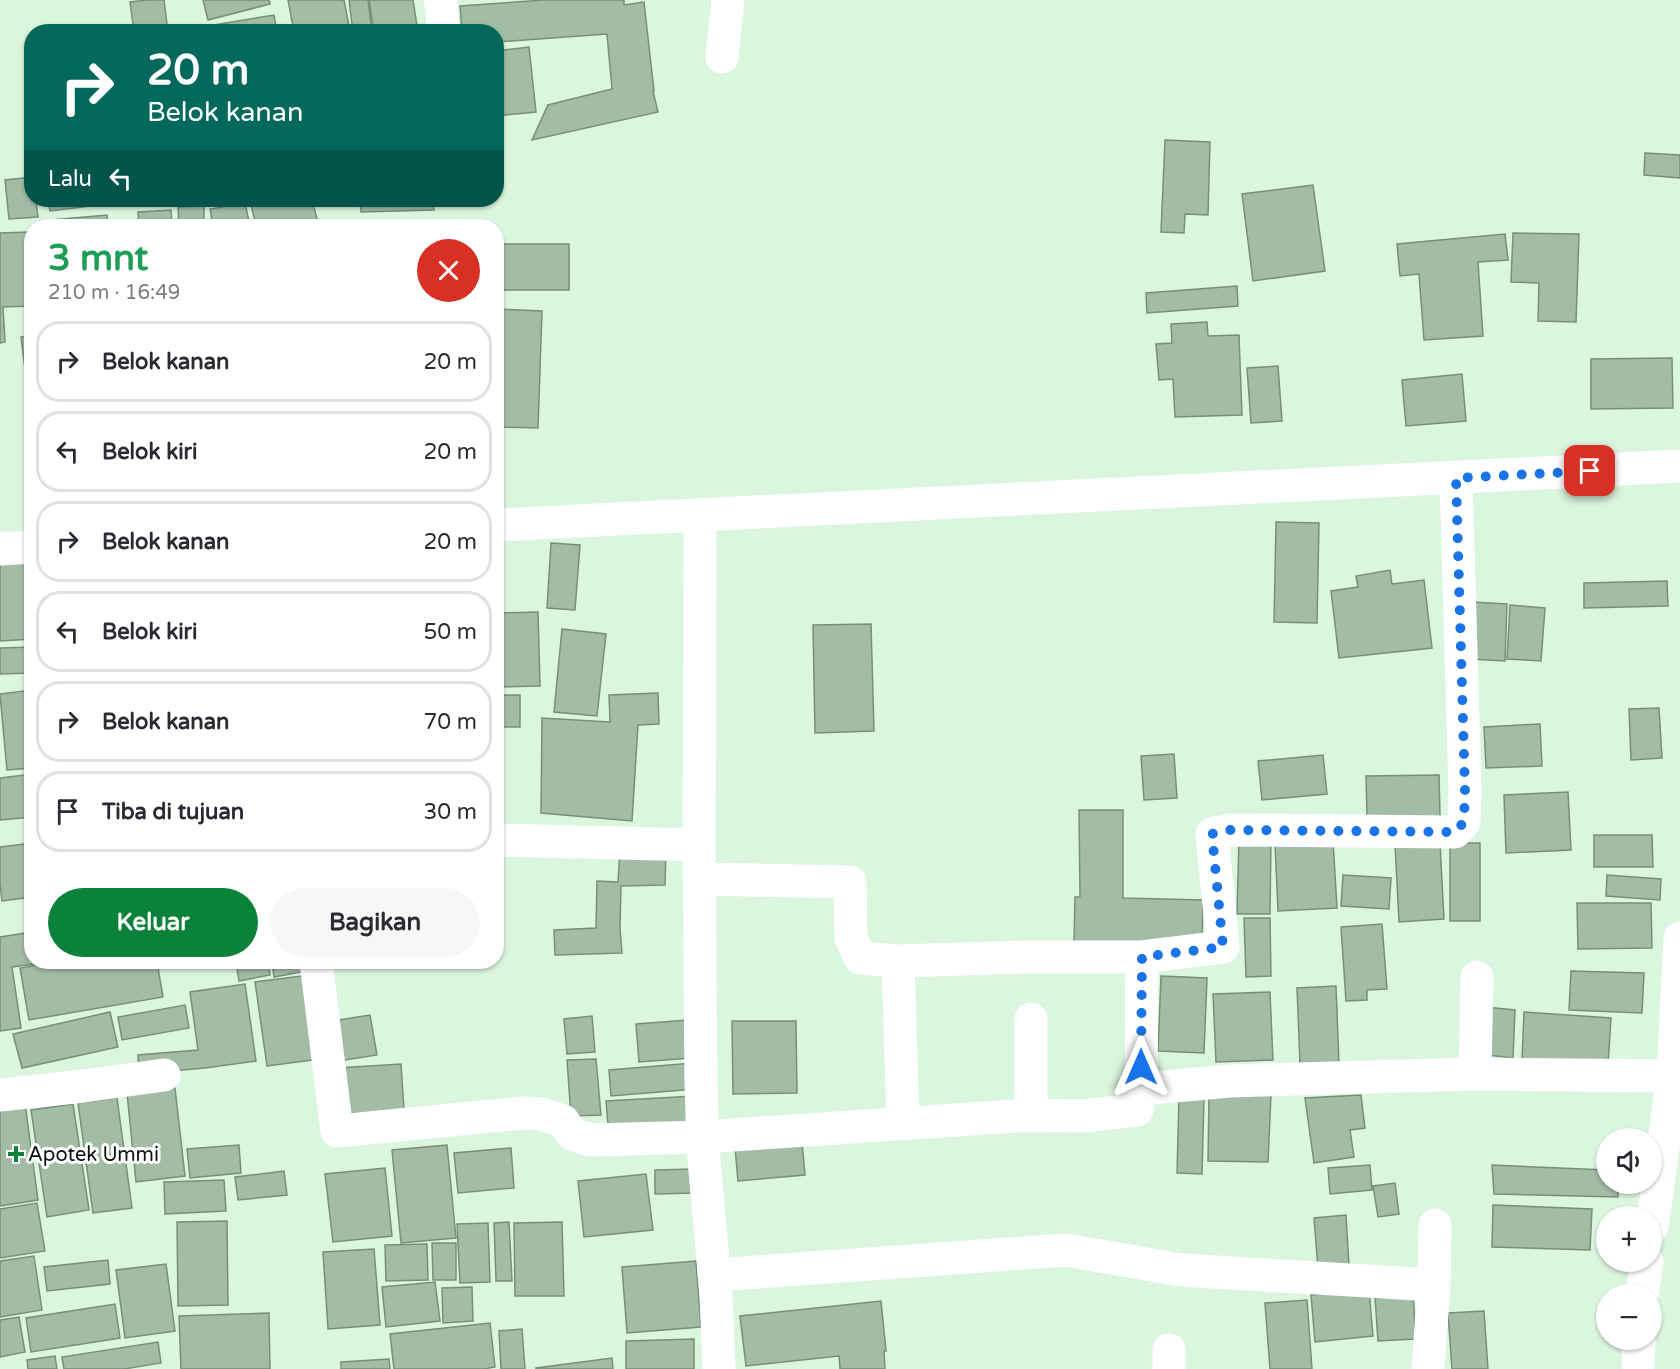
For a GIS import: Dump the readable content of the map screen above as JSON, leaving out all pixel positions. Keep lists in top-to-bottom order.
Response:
{
  "places": {
    "health": ["Apotek Ummi"]
  },
  "page": {
    "turn": ["20 m", "Belok kanan"],
    "then": "Lalu",
    "heading": ["3 mnt", "210 m · 16:49"],
    "list": [
      {
        "name": "Belok kanan",
        "value": "20 m"
      },
      {
        "name": "Belok kiri",
        "value": "20 m"
      },
      {
        "name": "Belok kanan",
        "value": "20 m"
      },
      {
        "name": "Belok kiri",
        "value": "50 m"
      },
      {
        "name": "Belok kanan",
        "value": "70 m"
      },
      {
        "name": "Tiba di tujuan",
        "value": "30 m"
      }
    ],
    "buttons": ["Keluar", "Bagikan"],
    "map_buttons": ["+", "−"]
  }
}
